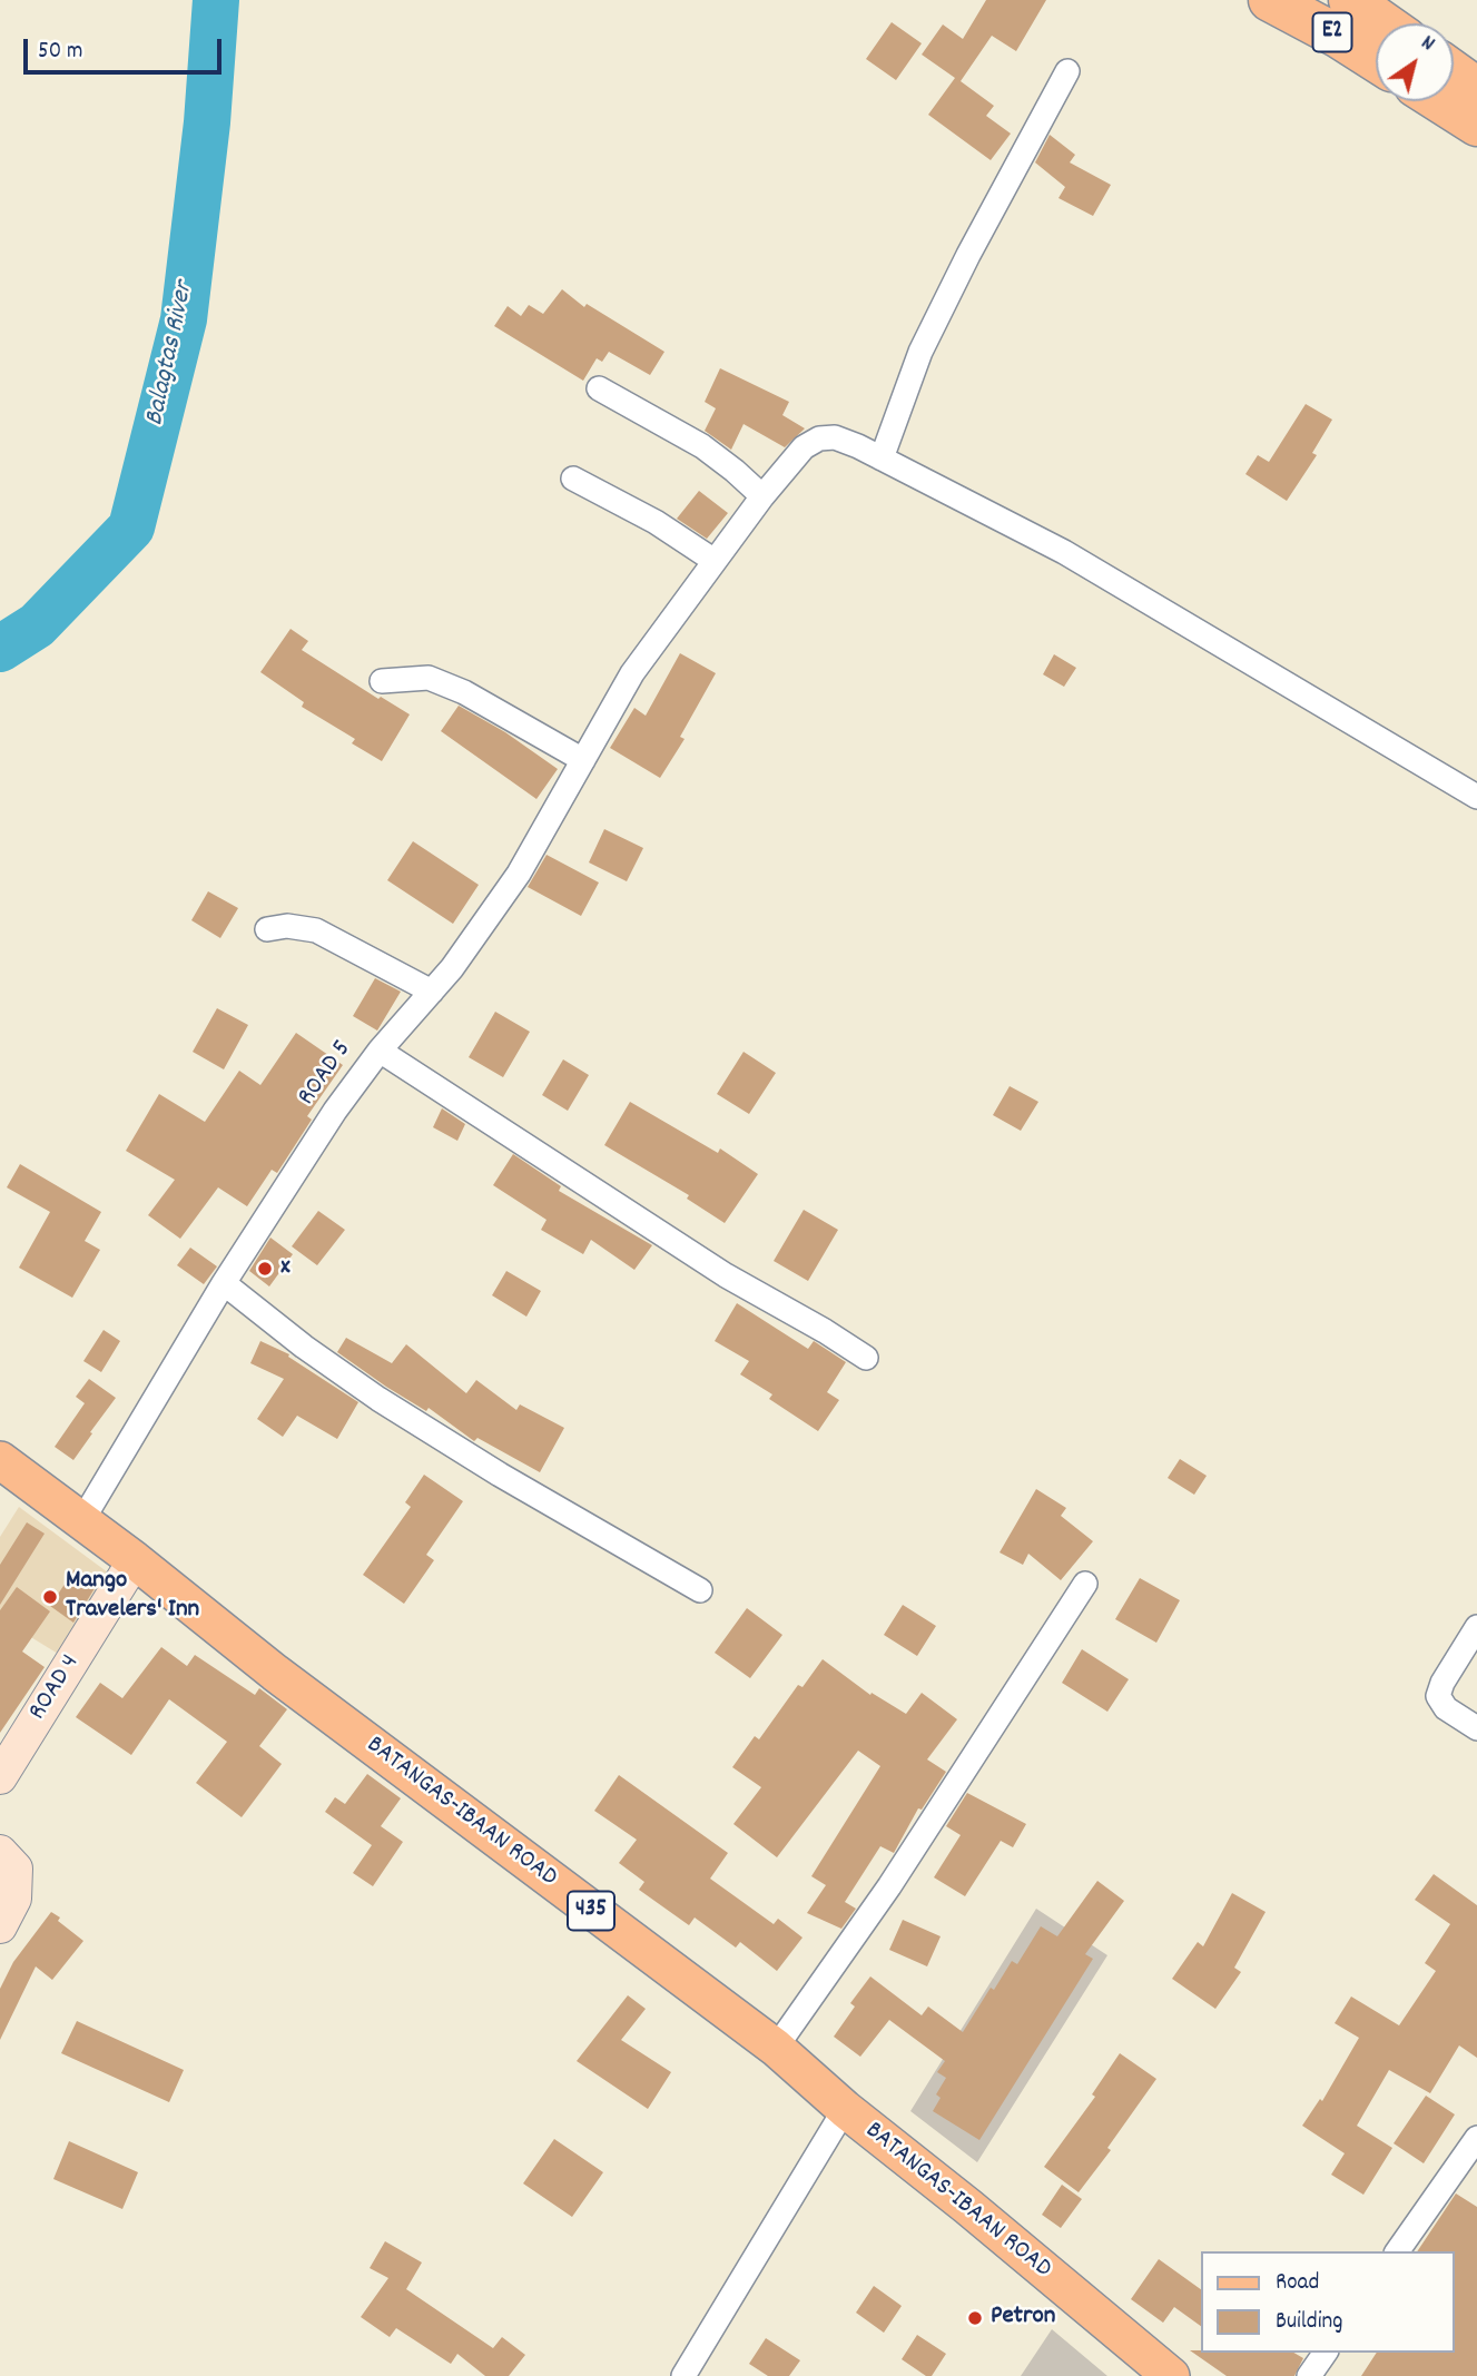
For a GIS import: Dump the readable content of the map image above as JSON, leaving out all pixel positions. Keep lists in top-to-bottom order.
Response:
{
  "streets": {
    "highway": ["E2"],
    "main road": ["BATANGAS-IBAAN ROAD", "435"],
    "street": ["ROAD 5", "ROAD 4"]
  },
  "crossings": [
    ["ROAD 5", "BATANGAS-IBAAN ROAD"],
    ["ROAD 4", "BATANGAS-IBAAN ROAD"]
  ],
  "water": ["Balagtas River"],
  "places": ["x", "Mango Travelers' Inn", "Petron"],
  "legend": ["Road", "Building"],
  "scale_bar": "50 m",
  "north": "top right"
}
